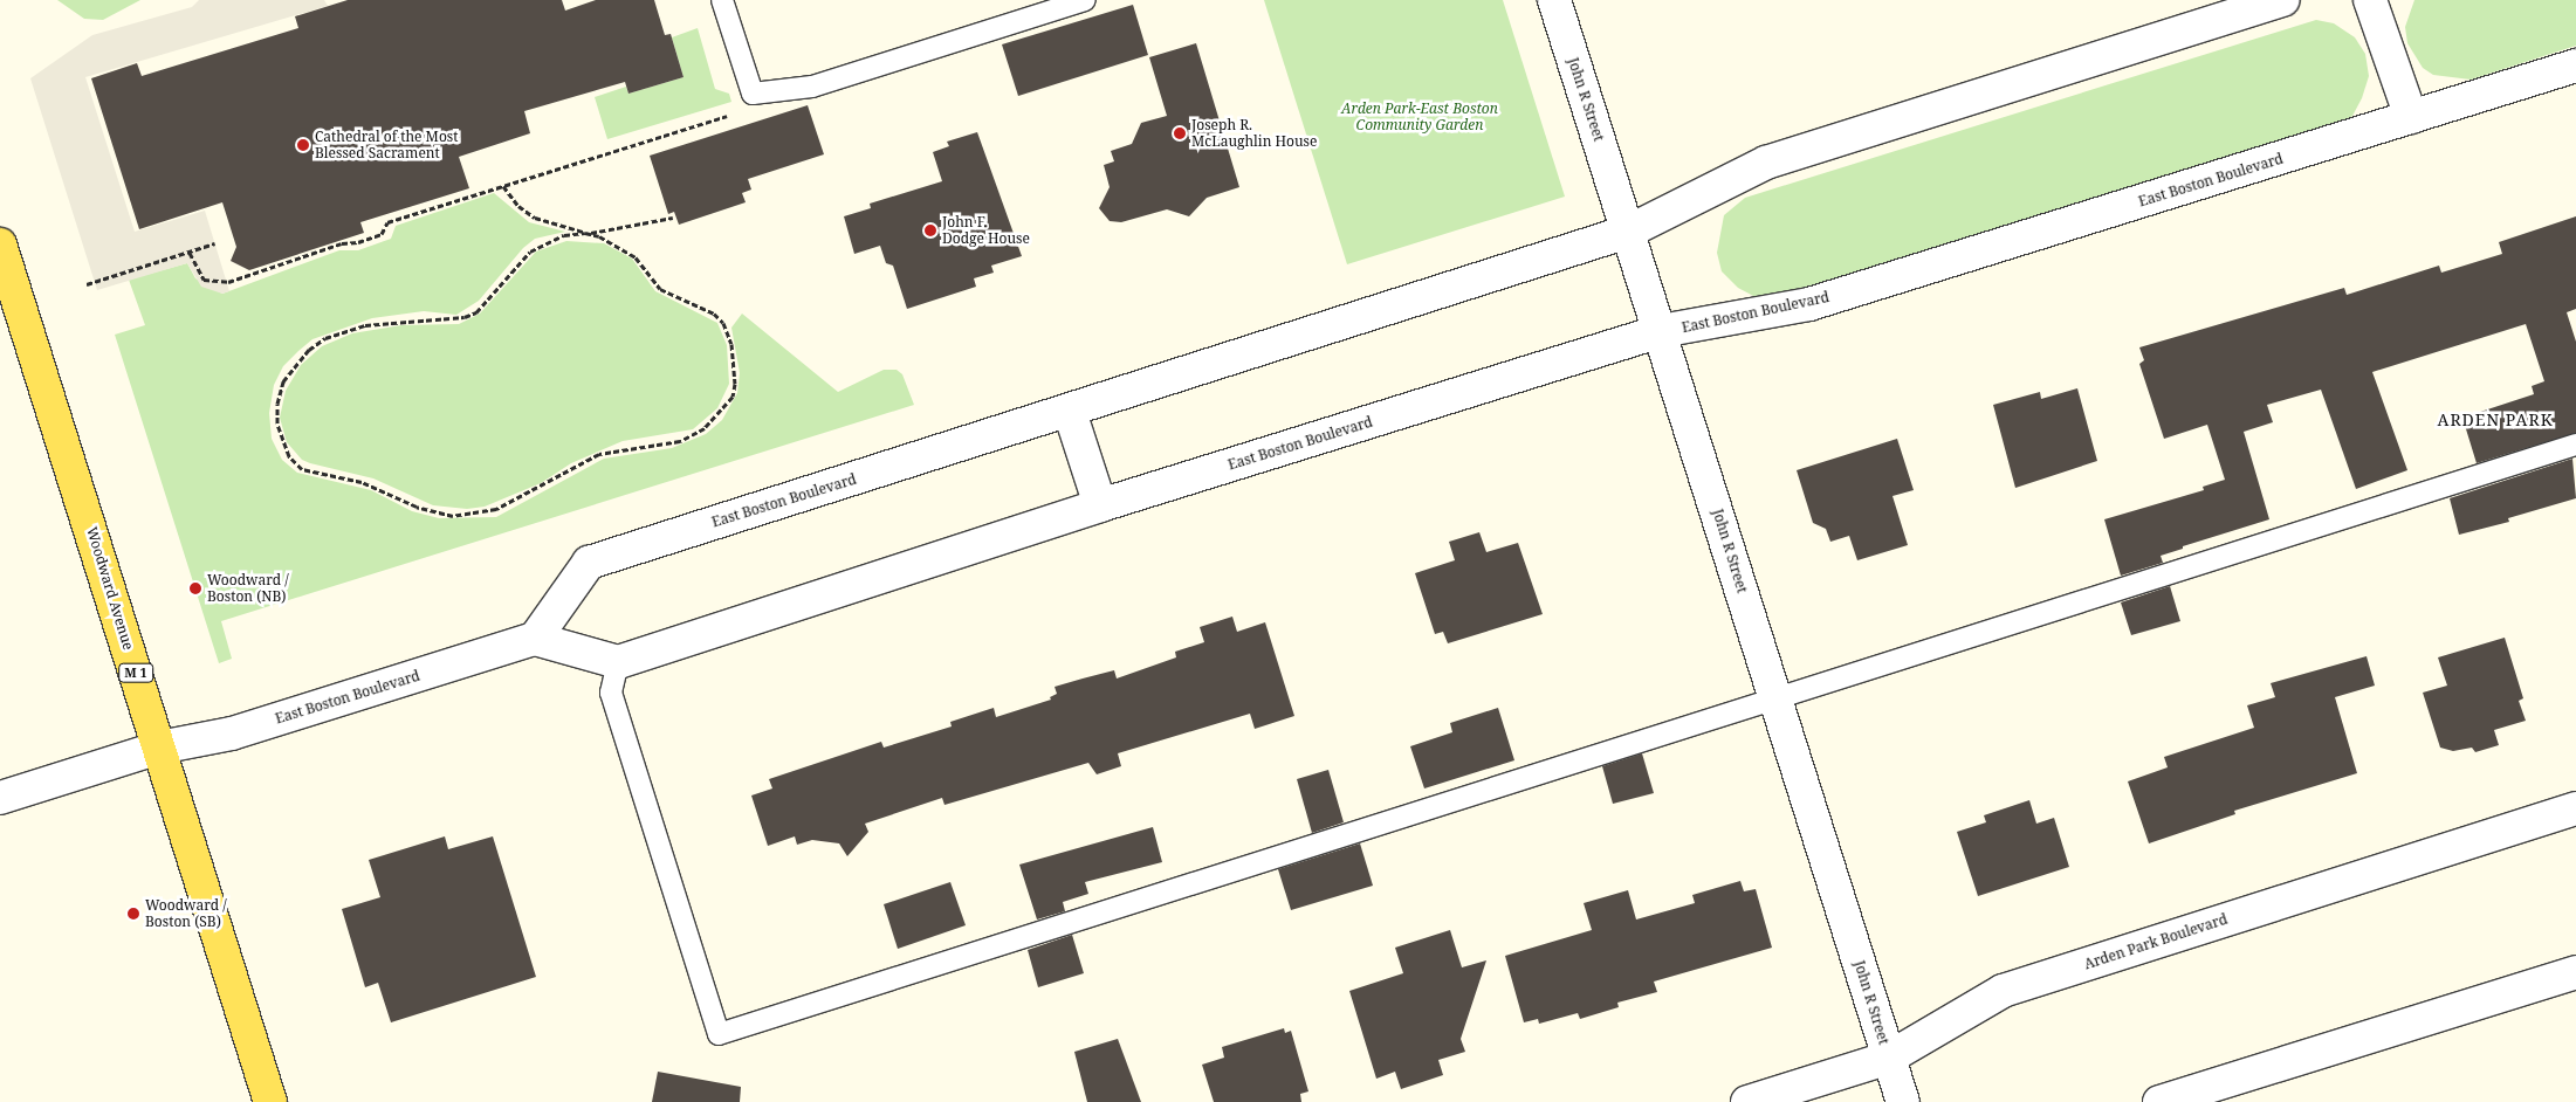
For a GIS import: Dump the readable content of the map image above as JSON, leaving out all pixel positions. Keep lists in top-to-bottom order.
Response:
{
  "streets": {
    "main road": ["Woodward Avenue", "M 1"],
    "street": ["John R Street", "East Boston Boulevard", "Arden Park Boulevard"]
  },
  "crossings": [
    ["John R Street", "East Boston Boulevard"],
    ["John R Street", "Arden Park Boulevard"],
    ["East Boston Boulevard", "Woodward Avenue"]
  ],
  "districts": ["ARDEN PARK"],
  "parks": ["Arden Park-East Boston Community Garden"],
  "places": [
    "Joseph R. McLaughlin House",
    "Cathedral of the Most Blessed Sacrament",
    "John F. Dodge House",
    "Woodward / Boston (NB)",
    "Woodward / Boston (SB)"
  ]
}
